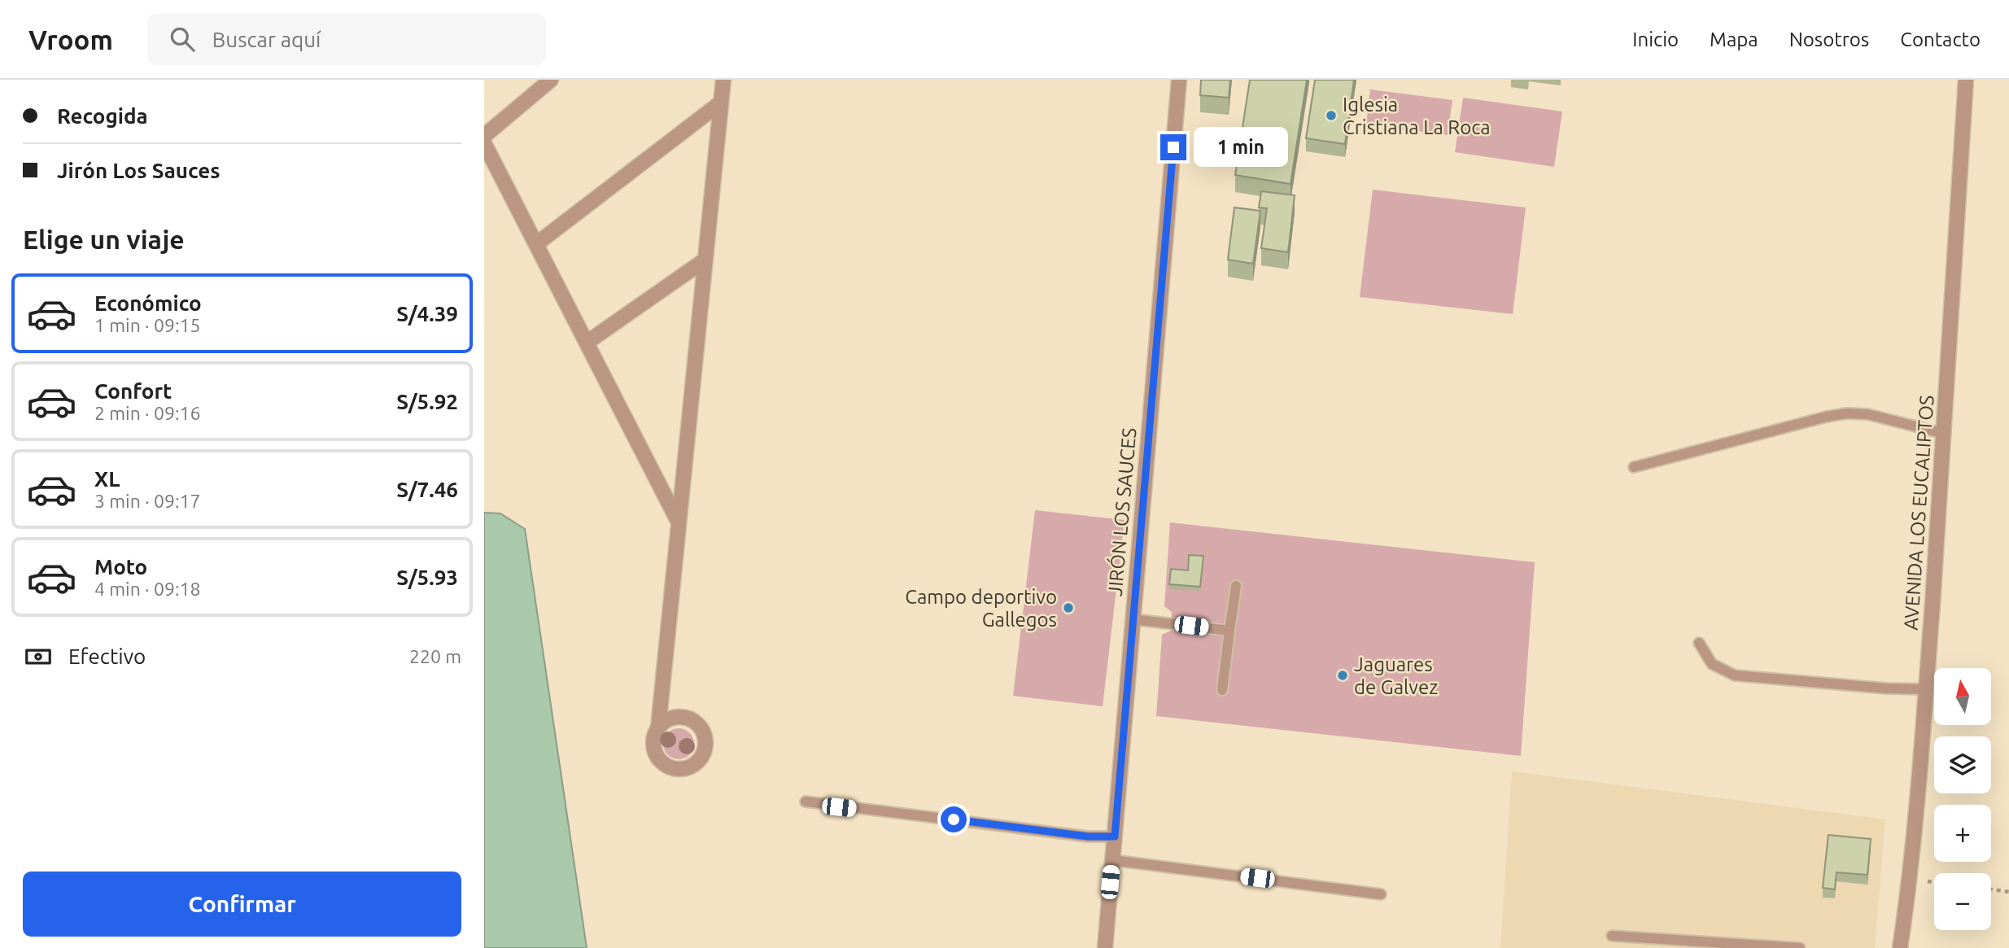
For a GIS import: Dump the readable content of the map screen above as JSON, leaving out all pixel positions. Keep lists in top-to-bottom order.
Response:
{
  "streets": {
    "street": ["JIRÓN LOS SAUCES", "AVENIDA LOS EUCALIPTOS"]
  },
  "places": ["Iglesia Cristiana La Roca", "Campo deportivo Gallegos", "Jaguares de Galvez"],
  "north": "top",
  "page": {
    "header": "Vroom",
    "search": "Buscar aquí",
    "nav": [
      "Inicio",
      "Mapa",
      "Nosotros",
      "Contacto"
    ],
    "banner": ["Recogida", "Jirón Los Sauces"],
    "bubble": "1 min",
    "heading": "Elige un viaje",
    "list": [
      {
        "name": "Económico",
        "note": "1 min · 09:15",
        "value": "S/4.39"
      },
      {
        "name": "Confort",
        "note": "2 min · 09:16",
        "value": "S/5.92"
      },
      {
        "name": "XL",
        "note": "3 min · 09:17",
        "value": "S/7.46"
      },
      {
        "name": "Moto",
        "note": "4 min · 09:18",
        "value": "S/5.93"
      }
    ],
    "pay": ["Efectivo", "220 m"],
    "map_buttons": ["+", "−"],
    "buttons": "Confirmar"
  }
}
